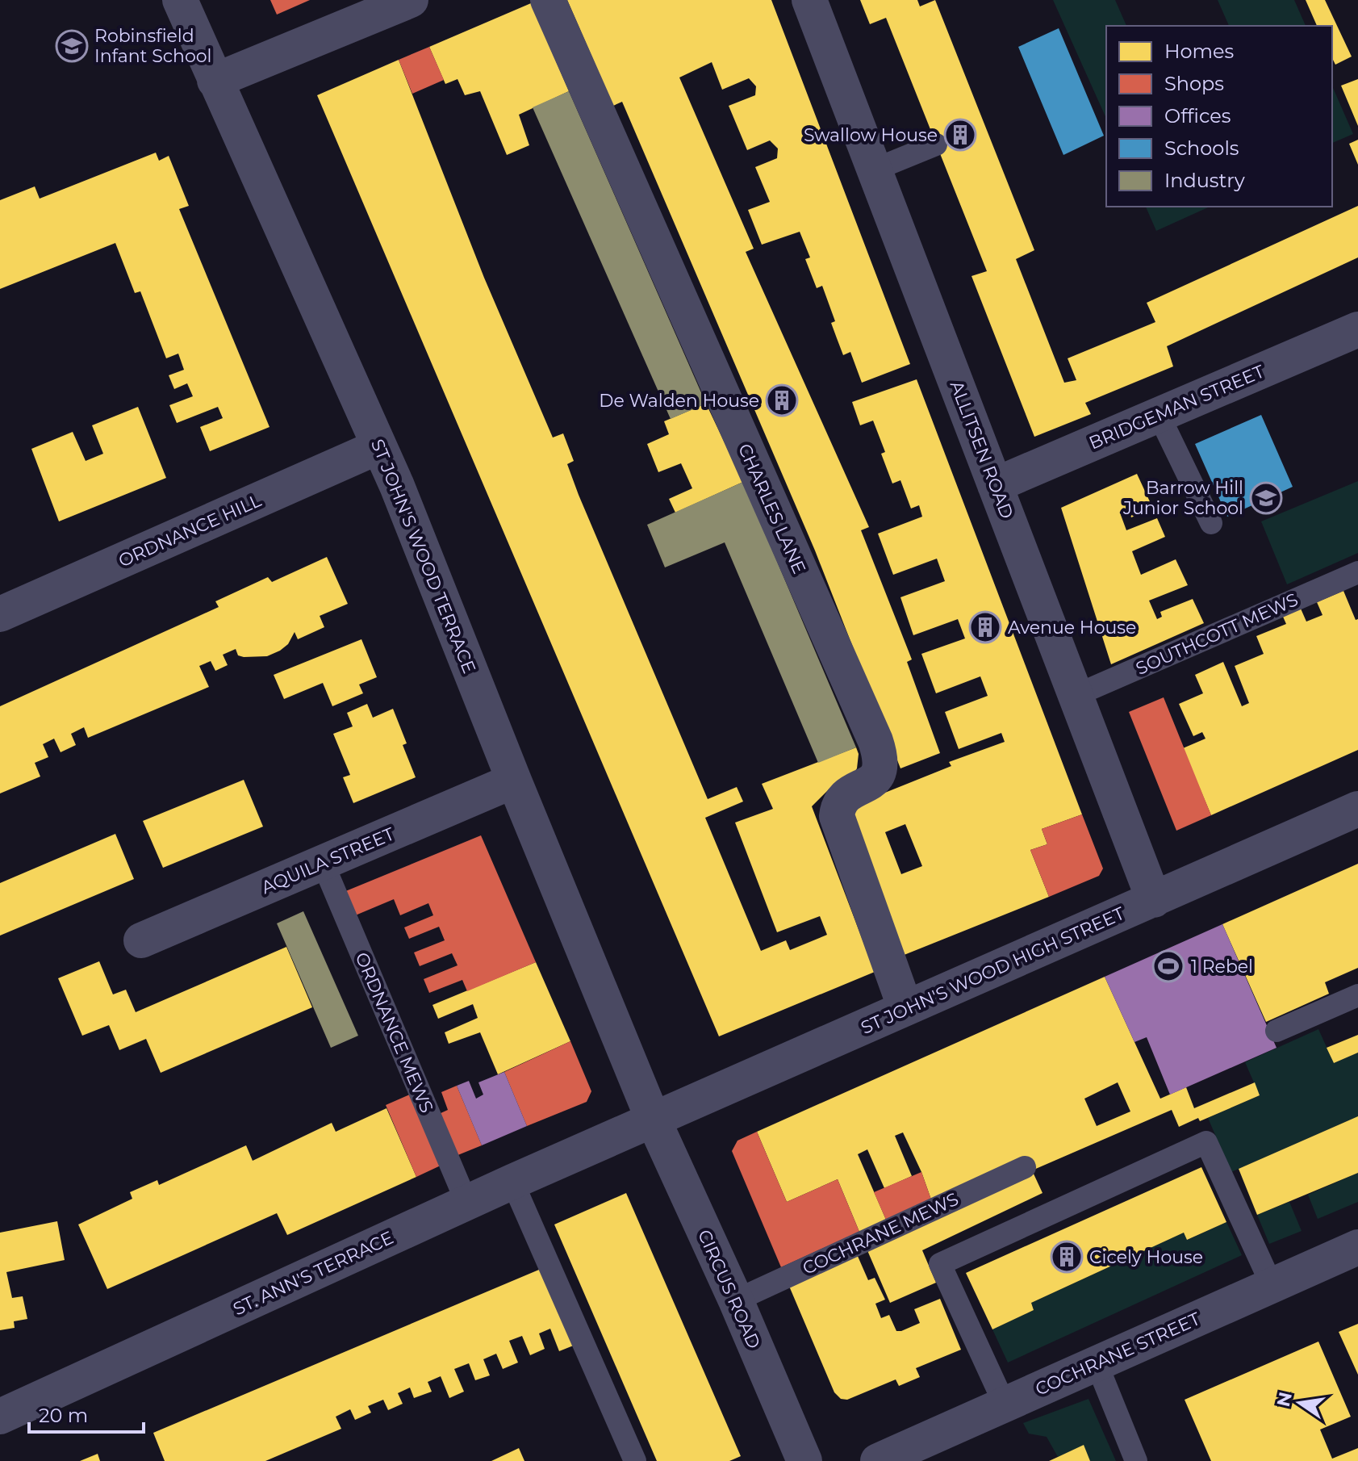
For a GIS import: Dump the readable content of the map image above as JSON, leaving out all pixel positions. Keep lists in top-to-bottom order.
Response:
{
  "streets": {
    "street": [
      "BRIDGEMAN STREET",
      "ALLITSEN ROAD",
      "CHARLES LANE",
      "ORDNANCE HILL",
      "ST JOHN'S WOOD TERRACE",
      "AQUILA STREET",
      "ST JOHN'S WOOD HIGH STREET",
      "ST. ANN'S TERRACE",
      "CIRCUS ROAD",
      "COCHRANE STREET"
    ],
    "lane": ["SOUTHCOTT MEWS", "ORDNANCE MEWS", "COCHRANE MEWS"]
  },
  "crossings": [
    ["BRIDGEMAN STREET", "ALLITSEN ROAD"],
    ["ALLITSEN ROAD", "SOUTHCOTT MEWS"],
    ["ALLITSEN ROAD", "ST JOHN'S WOOD HIGH STREET"],
    ["CHARLES LANE", "ST JOHN'S WOOD HIGH STREET"],
    ["ORDNANCE HILL", "ST JOHN'S WOOD TERRACE"],
    ["ST JOHN'S WOOD TERRACE", "AQUILA STREET"],
    ["ST JOHN'S WOOD TERRACE", "ST JOHN'S WOOD HIGH STREET"],
    ["ST JOHN'S WOOD TERRACE", "ST. ANN'S TERRACE"],
    ["ST JOHN'S WOOD TERRACE", "CIRCUS ROAD"],
    ["AQUILA STREET", "ORDNANCE MEWS"],
    ["ST JOHN'S WOOD HIGH STREET", "ST. ANN'S TERRACE"],
    ["ST JOHN'S WOOD HIGH STREET", "CIRCUS ROAD"],
    ["ORDNANCE MEWS", "ST. ANN'S TERRACE"],
    ["COCHRANE MEWS", "CIRCUS ROAD"],
    ["ST. ANN'S TERRACE", "CIRCUS ROAD"]
  ],
  "places": {
    "school or university": ["Robinsfield Infant School", "Barrow Hill Junior School"],
    "building": [
      "Swallow House",
      "De Walden House",
      "Avenue House",
      "Cicely House"
    ],
    "sports": ["1 Rebel"]
  },
  "legend": [
    "Homes",
    "Shops",
    "Offices",
    "Schools",
    "Industry"
  ],
  "scale_bar": "20 m",
  "north": "left"
}
